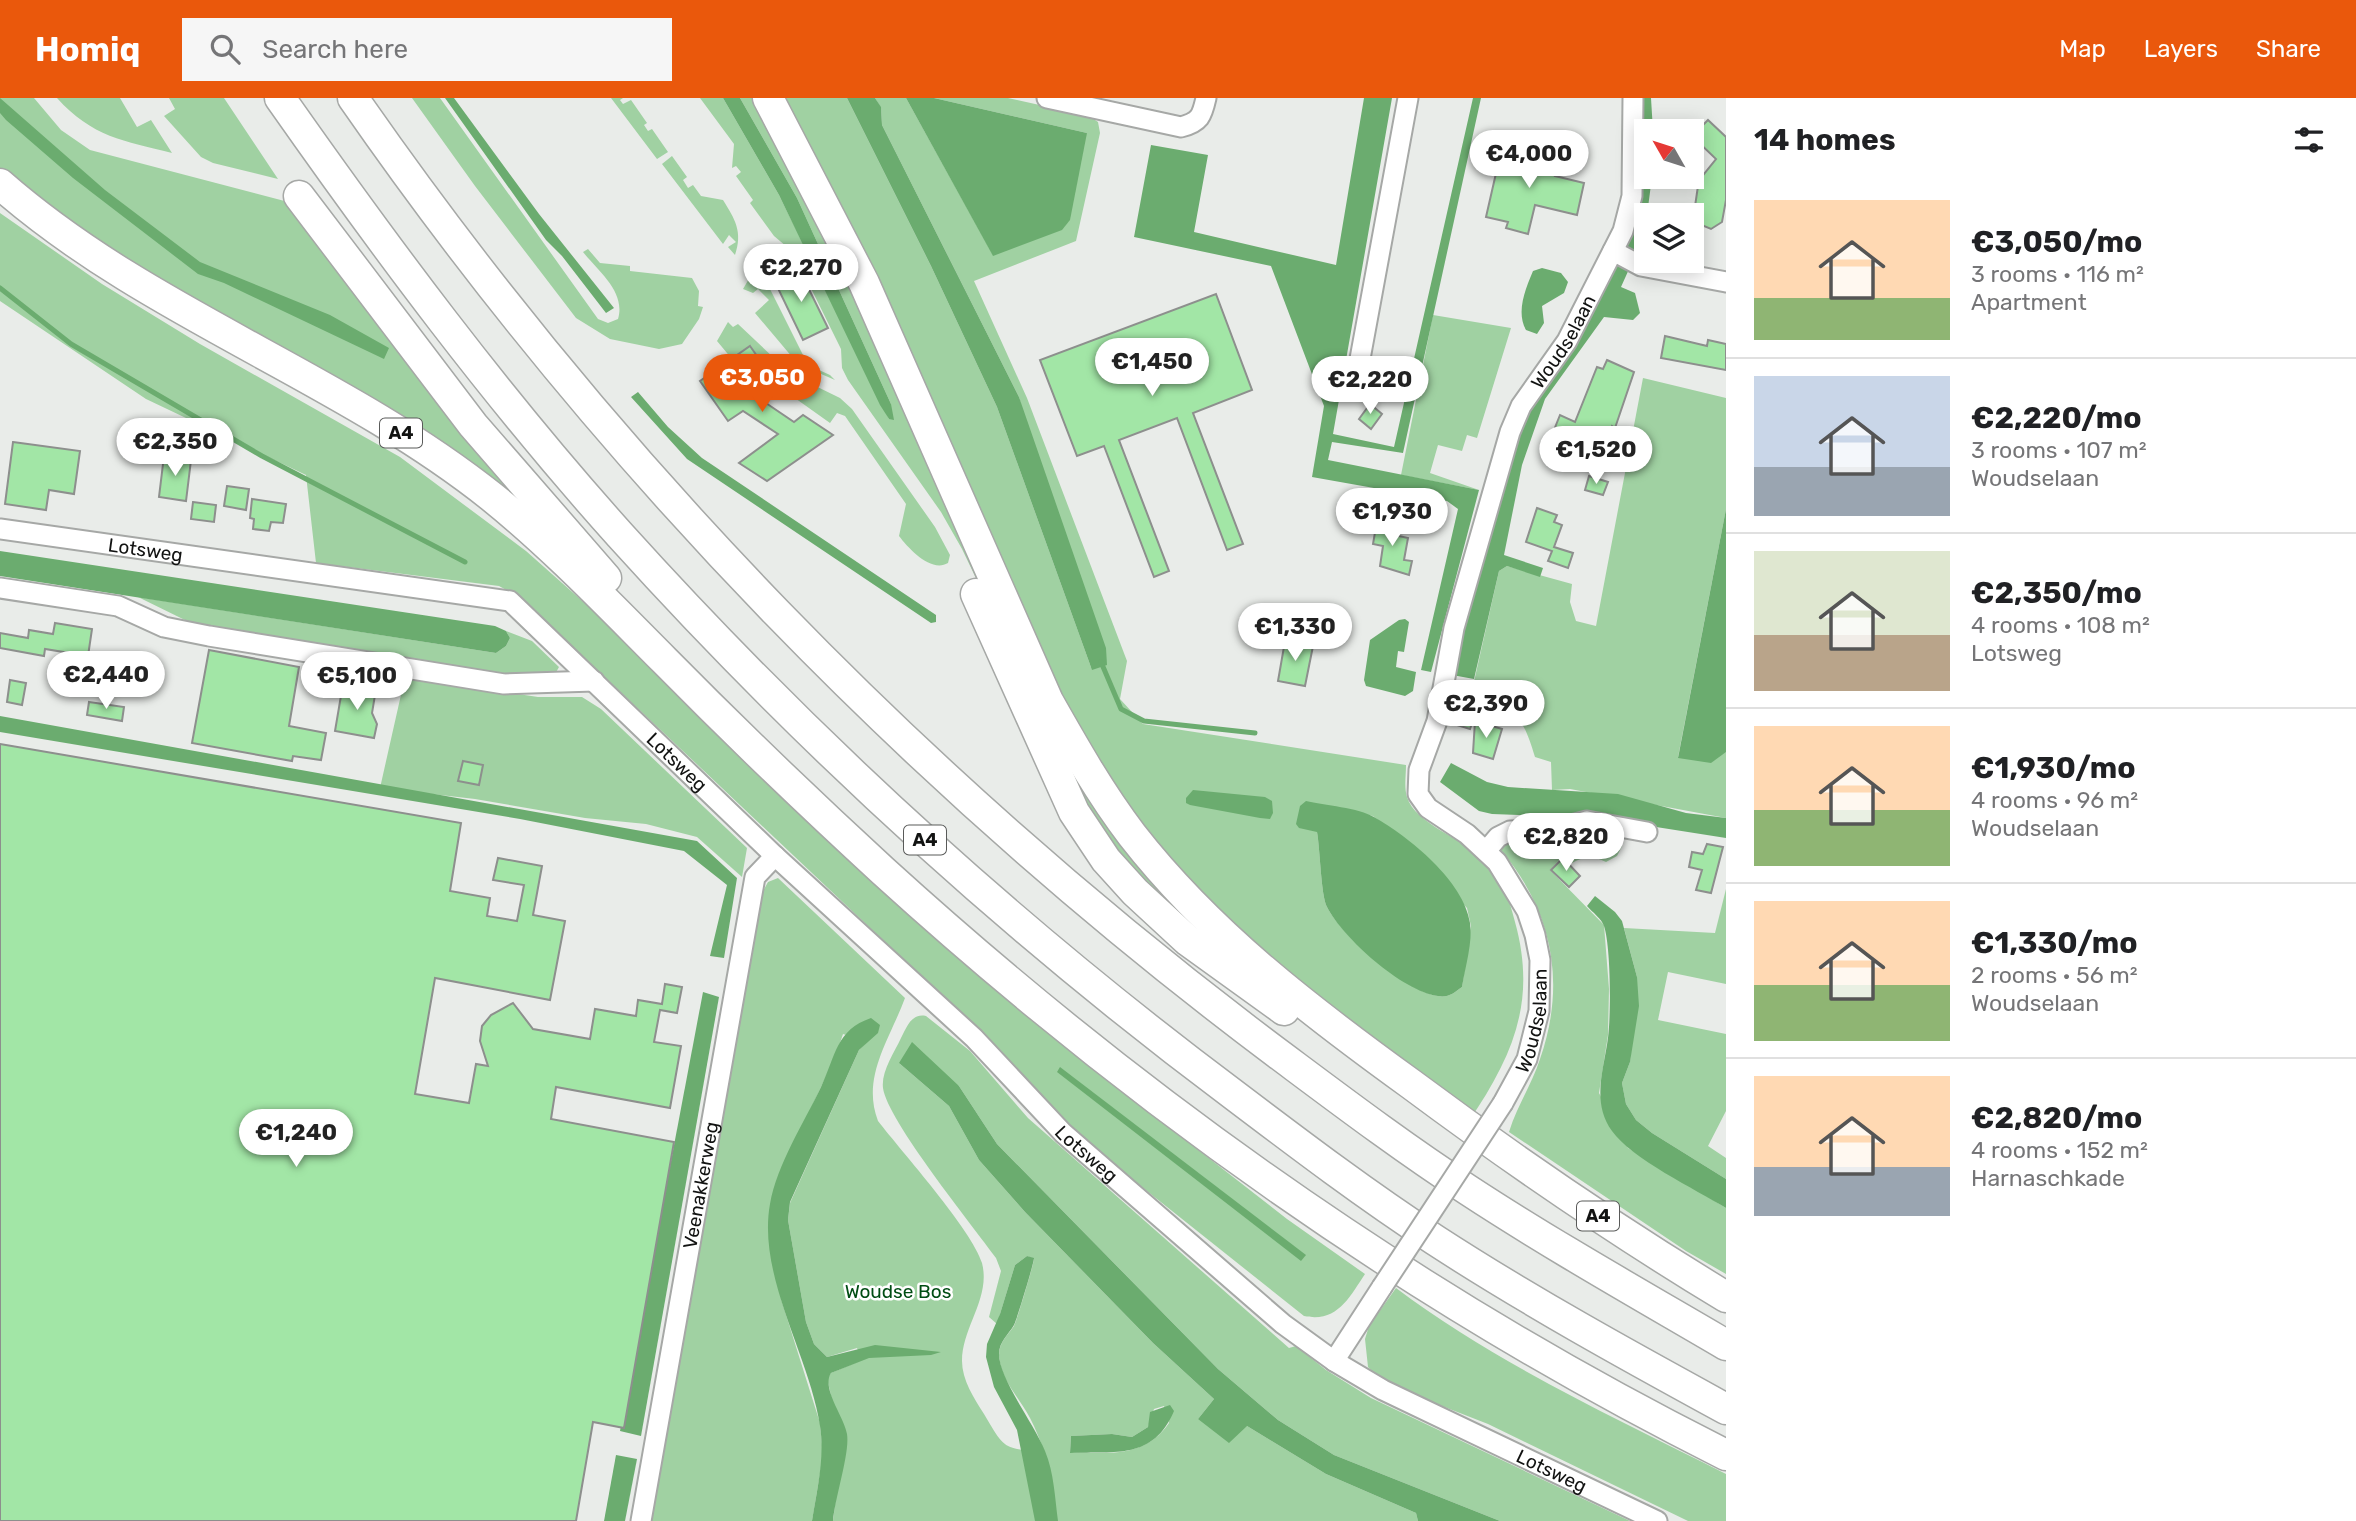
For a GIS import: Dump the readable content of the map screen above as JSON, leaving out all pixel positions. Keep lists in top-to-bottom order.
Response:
{
  "streets": {
    "highway": ["A4"],
    "street": ["Woudselaan", "Lotsweg", "Veenakkerweg"]
  },
  "crossings": [
    ["Woudselaan", "Lotsweg"],
    ["Lotsweg", "Veenakkerweg"]
  ],
  "parks": ["Woudse Bos"],
  "north": "top left",
  "page": {
    "header": "Homiq",
    "search": "Search here",
    "nav": ["Map", "Layers", "Share"],
    "heading": "14 homes",
    "price": [
      "€4,000",
      "€2,270",
      "€1,450",
      "€3,050",
      "€2,220",
      "€2,350",
      "€1,520",
      "€1,930",
      "€1,330",
      "€2,440",
      "€5,100",
      "€2,390",
      "€2,820",
      "€1,240"
    ],
    "list": [
      {
        "name": "€3,050/mo",
        "note": "3 rooms · 116 m² · Apartment"
      },
      {
        "name": "€2,220/mo",
        "note": "3 rooms · 107 m² · Woudselaan"
      },
      {
        "name": "€2,350/mo",
        "note": "4 rooms · 108 m² · Lotsweg"
      },
      {
        "name": "€1,930/mo",
        "note": "4 rooms · 96 m² · Woudselaan"
      },
      {
        "name": "€1,330/mo",
        "note": "2 rooms · 56 m² · Woudselaan"
      },
      {
        "name": "€2,820/mo",
        "note": "4 rooms · 152 m² · Harnaschkade"
      }
    ]
  }
}
